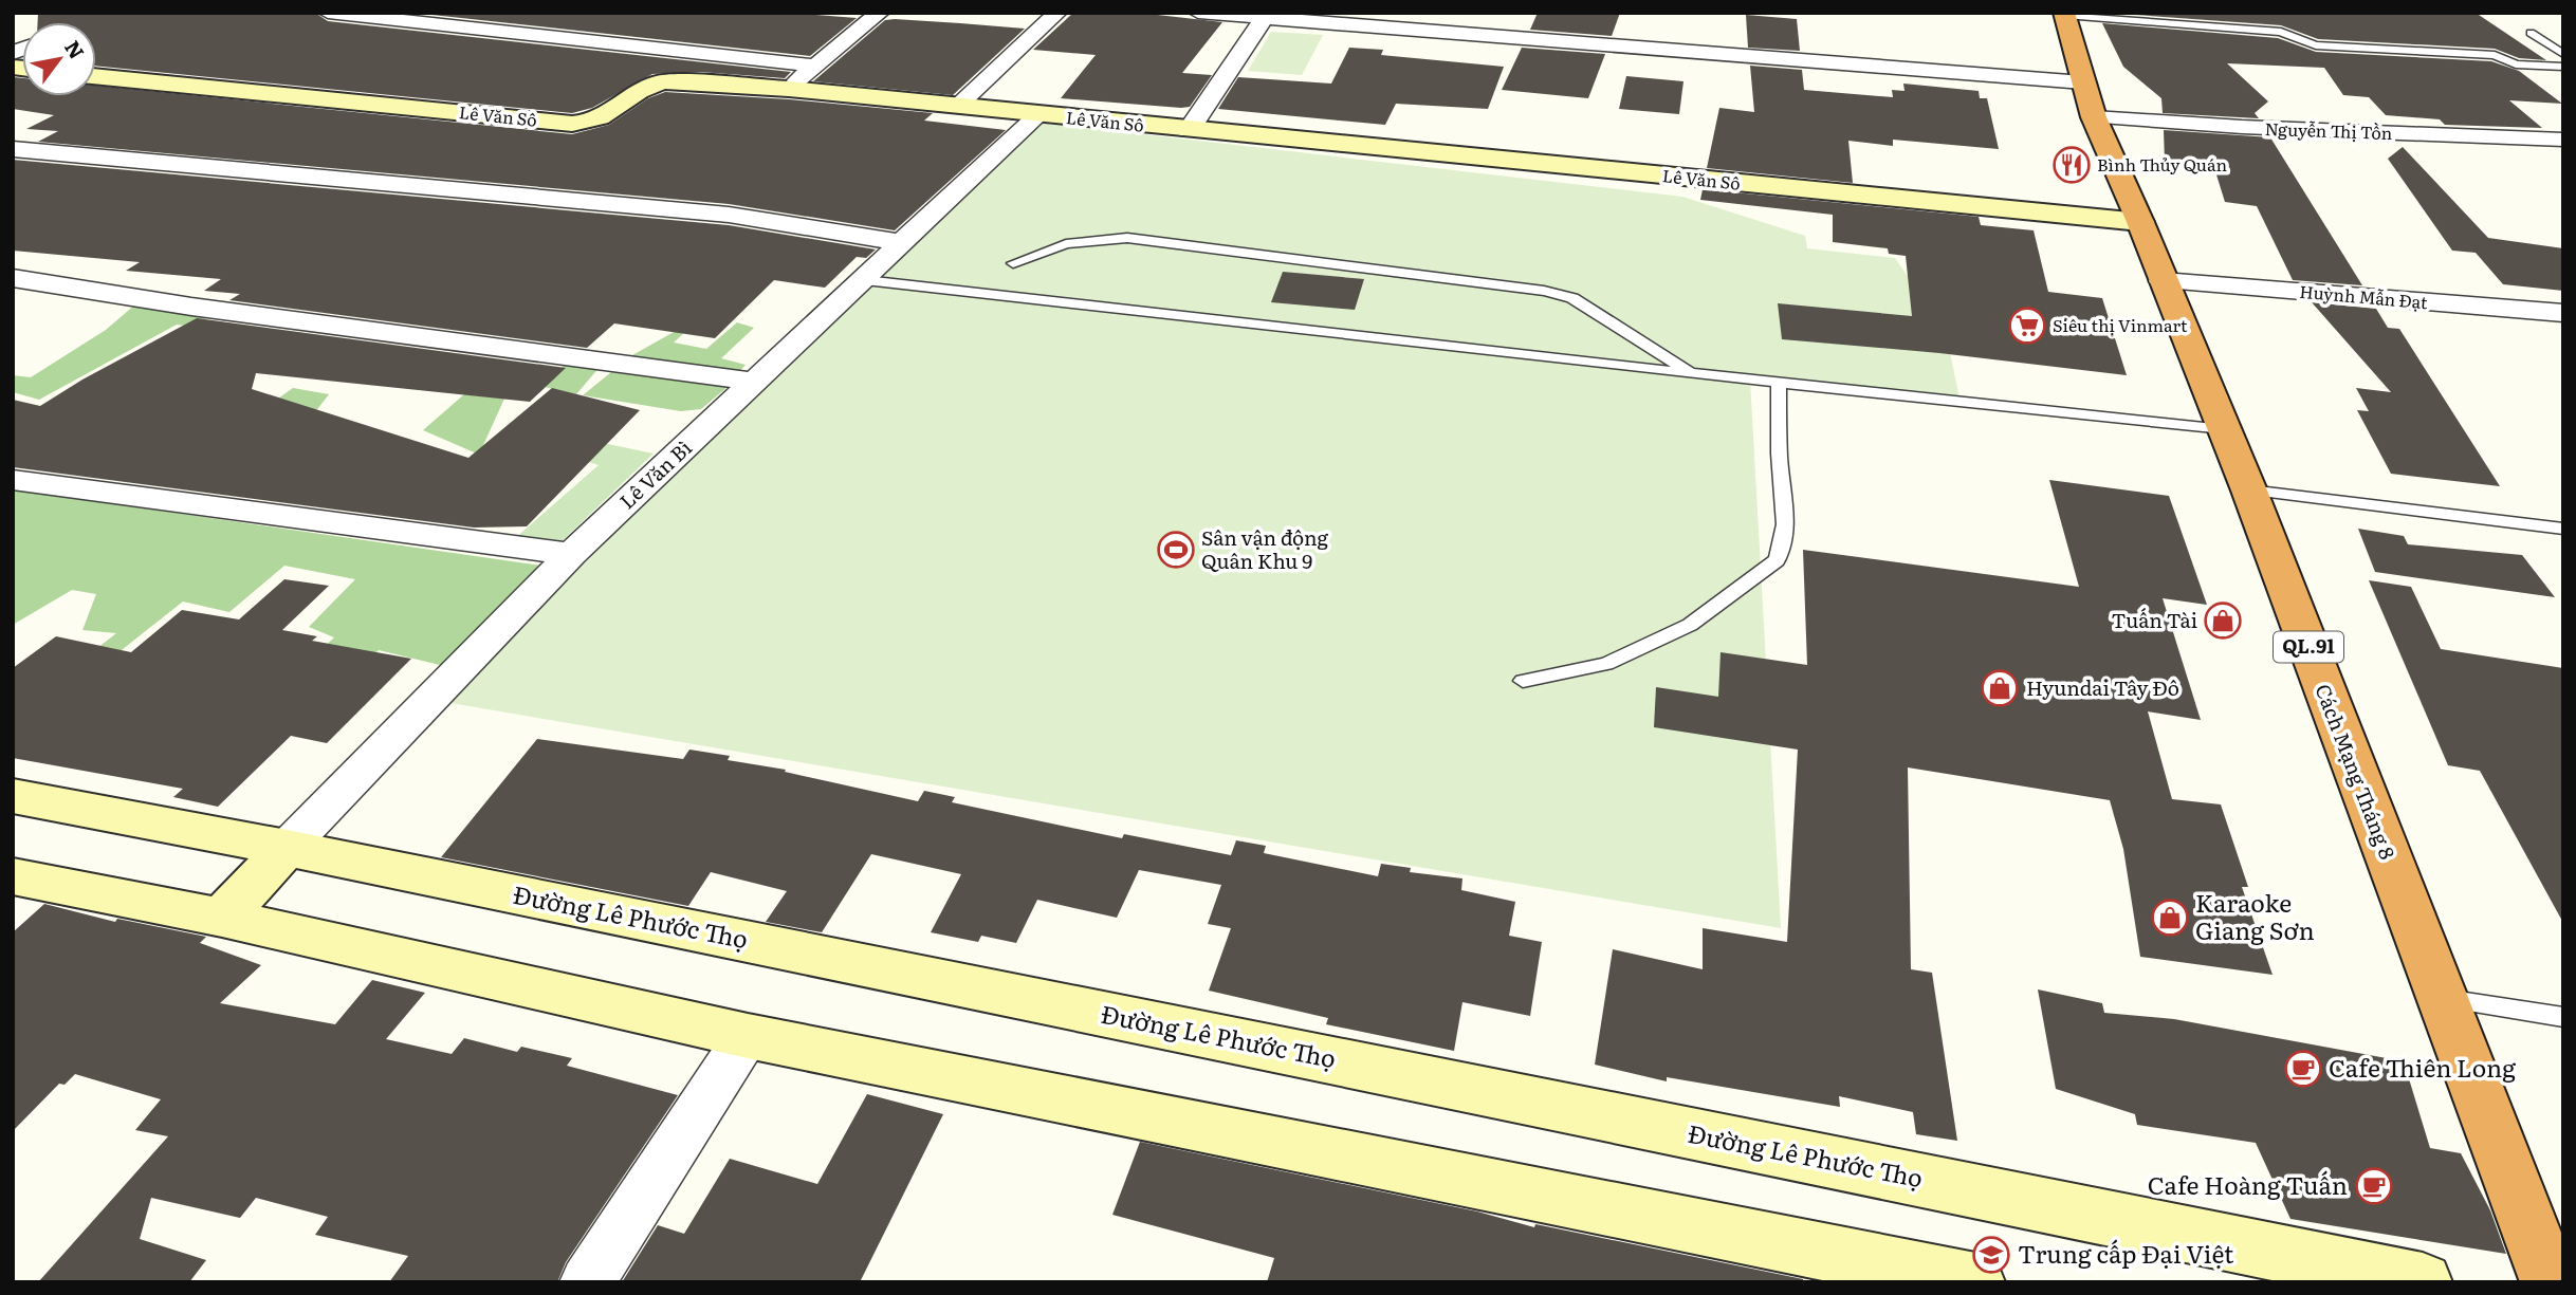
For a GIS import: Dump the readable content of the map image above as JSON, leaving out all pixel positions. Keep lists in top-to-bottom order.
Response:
{
  "streets": {
    "highway": ["QL.91", "Cách Mạng Tháng 8"],
    "street": [
      "Lê Văn Sô",
      "Nguyễn Thị Tồn",
      "Huỳnh Mẫn Đạt",
      "Lê Văn Bì",
      "Đường Lê Phước Thọ"
    ]
  },
  "crossings": [
    ["Lê Văn Sô", "Lê Văn Bì"],
    ["Lê Văn Sô", "Cách Mạng Tháng 8"],
    ["Nguyễn Thị Tồn", "Cách Mạng Tháng 8"],
    ["Huỳnh Mẫn Đạt", "Cách Mạng Tháng 8"],
    ["Lê Văn Bì", "Đường Lê Phước Thọ"]
  ],
  "places": {
    "restaurant": ["Bình Thủy Quán"],
    "supermarket": ["Siêu thị Vinmart"],
    "sports": ["Sân vận động Quân Khu 9"],
    "shop": ["Tuấn Tài", "Hyundai Tây Đô", "Karaoke Giang Sơn"],
    "cafe": ["Cafe Thiên Long", "Cafe Hoàng Tuấn"],
    "school or university": ["Trung cấp Đại Việt"]
  },
  "north": "top right"
}
